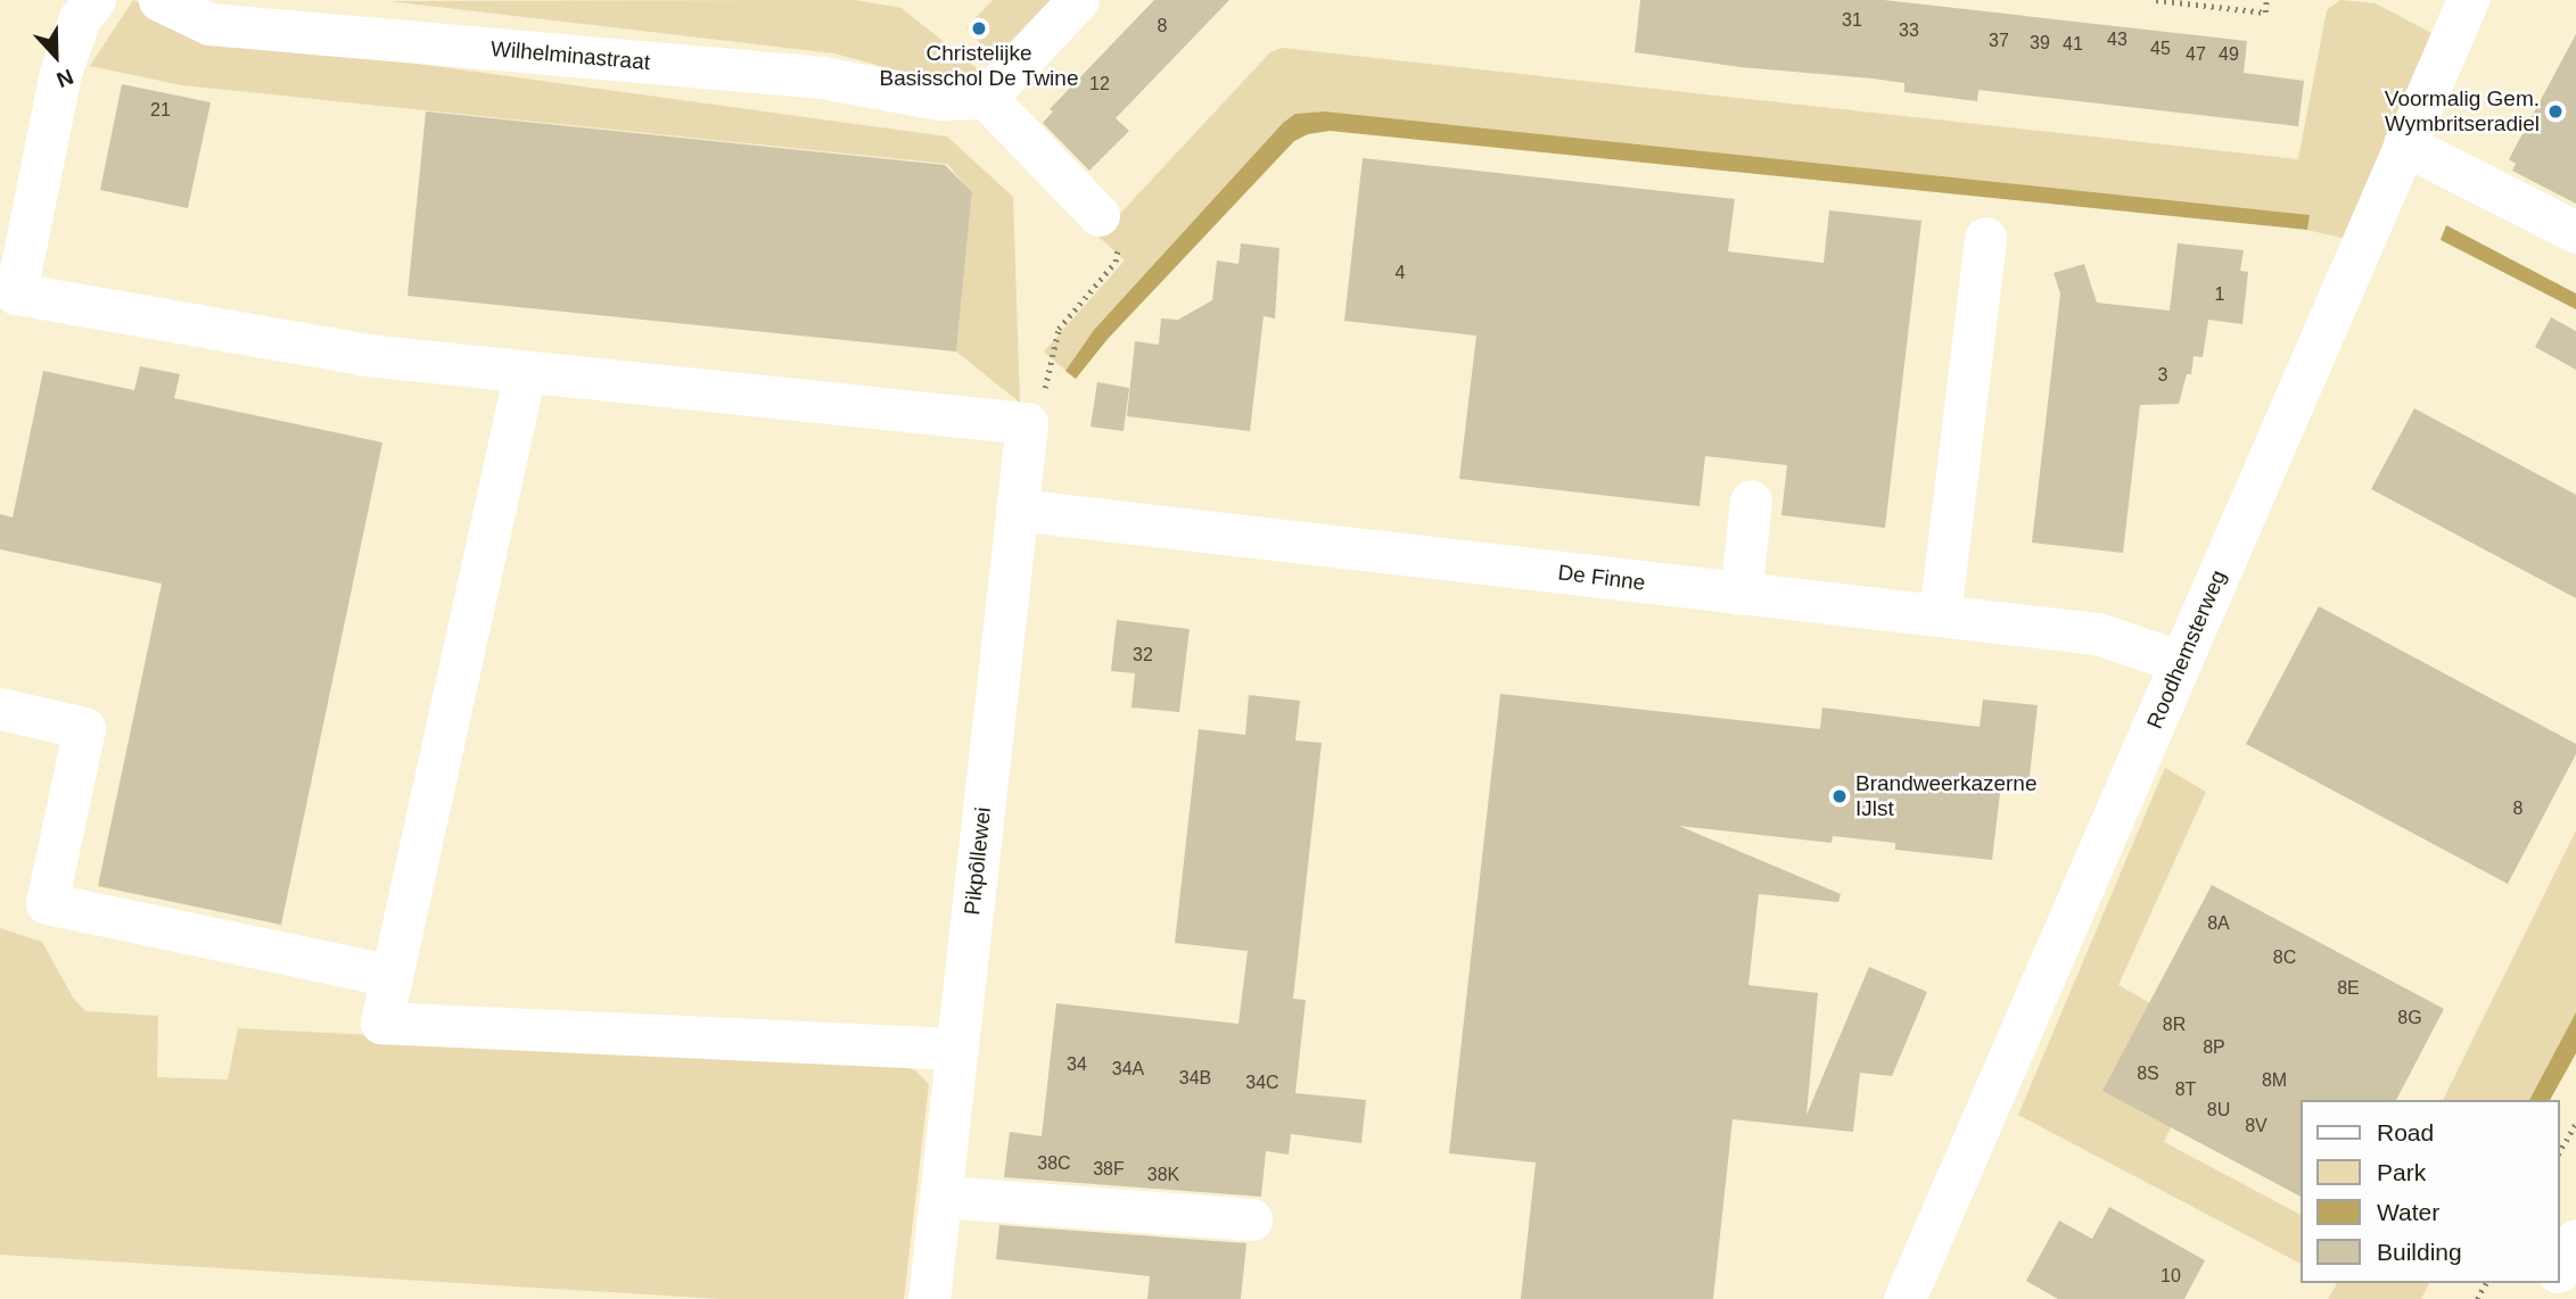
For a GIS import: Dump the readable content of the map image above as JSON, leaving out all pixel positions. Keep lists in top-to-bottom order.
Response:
{
  "streets": {
    "street": [
      "Wilhelminastraat",
      "De Finne",
      "Roodhemsterweg",
      "Pikpôllewei"
    ]
  },
  "crossings": [
    ["De Finne", "Roodhemsterweg"],
    ["De Finne", "Pikpôllewei"]
  ],
  "places": ["Christelijke Basisschol De Twine", "Voormalig Gem. Wymbritseradiel", "Brandweerkazerne IJlst"],
  "house_numbers": [
    "31",
    "8",
    "33",
    "43",
    "37",
    "39",
    "41",
    "45",
    "47",
    "49",
    "12",
    "21",
    "4",
    "1",
    "3",
    "32",
    "8",
    "8A",
    "8C",
    "8E",
    "8G",
    "8R",
    "8P",
    "34",
    "34A",
    "8S",
    "34B",
    "8M",
    "34C",
    "8T",
    "8U",
    "8V",
    "38C",
    "38F",
    "38K",
    "10"
  ],
  "legend": [
    "Road",
    "Park",
    "Water",
    "Building"
  ],
  "north": "bottom"
}
